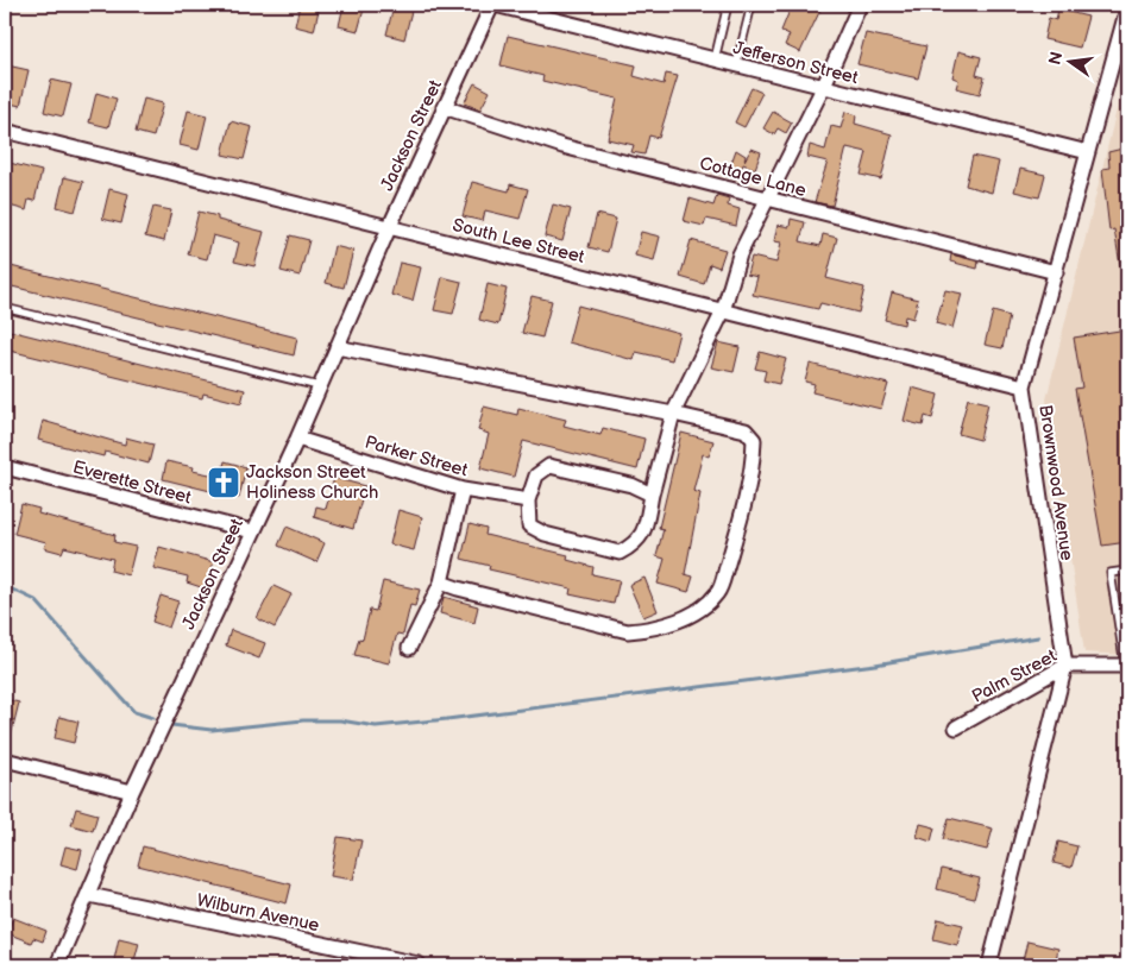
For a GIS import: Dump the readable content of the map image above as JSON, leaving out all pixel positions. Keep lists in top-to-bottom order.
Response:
{
  "streets": {
    "street": [
      "Jefferson Street",
      "Jackson Street",
      "Cottage Lane",
      "South Lee Street",
      "Parker Street",
      "Everette Street",
      "Brownwood Avenue",
      "Palm Street",
      "Wilburn Avenue"
    ]
  },
  "crossings": [
    ["Jefferson Street", "Jackson Street"],
    ["Jefferson Street", "Brownwood Avenue"],
    ["Jackson Street", "Cottage Lane"],
    ["Jackson Street", "South Lee Street"],
    ["Jackson Street", "Parker Street"],
    ["Jackson Street", "Everette Street"],
    ["Jackson Street", "Wilburn Avenue"],
    ["Cottage Lane", "Brownwood Avenue"],
    ["South Lee Street", "Brownwood Avenue"],
    ["Brownwood Avenue", "Palm Street"]
  ],
  "places": {
    "church": ["Jackson Street Holiness Church"]
  },
  "north": "left"
}
